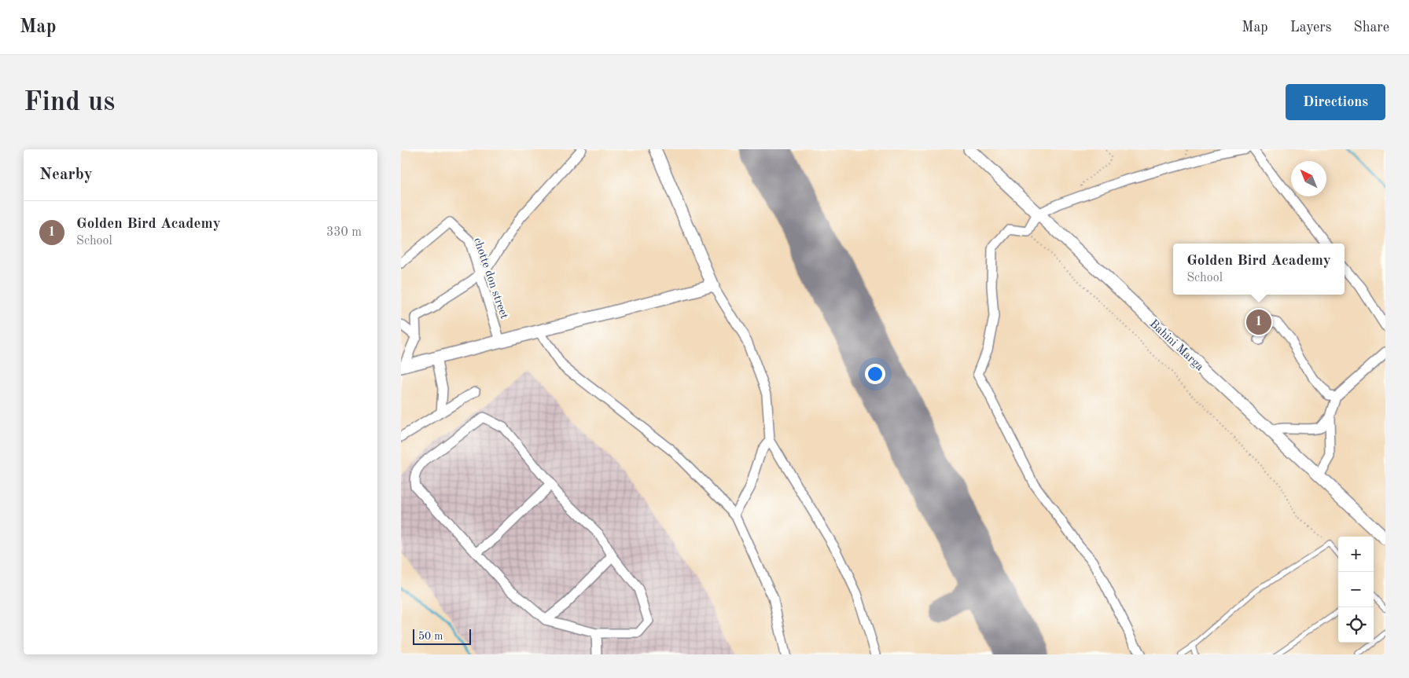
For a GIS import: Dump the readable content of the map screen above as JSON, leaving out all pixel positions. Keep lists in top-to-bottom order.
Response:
{
  "streets": {
    "street": ["chotte don street", "Bahini Marga"]
  },
  "scale_bar": "50 m",
  "north": "top left",
  "page": {
    "header": "Map",
    "nav": ["Map", "Layers", "Share"],
    "buttons": "Directions",
    "title": "Find us",
    "heading": "Nearby",
    "list": [
      {
        "mark": "1",
        "name": "Golden Bird Academy",
        "note": "School",
        "value": "330 m"
      }
    ],
    "popup": ["Golden Bird Academy", "School"],
    "pins": "1",
    "map_buttons": ["+", "−"],
    "scale": "50 m"
  }
}
